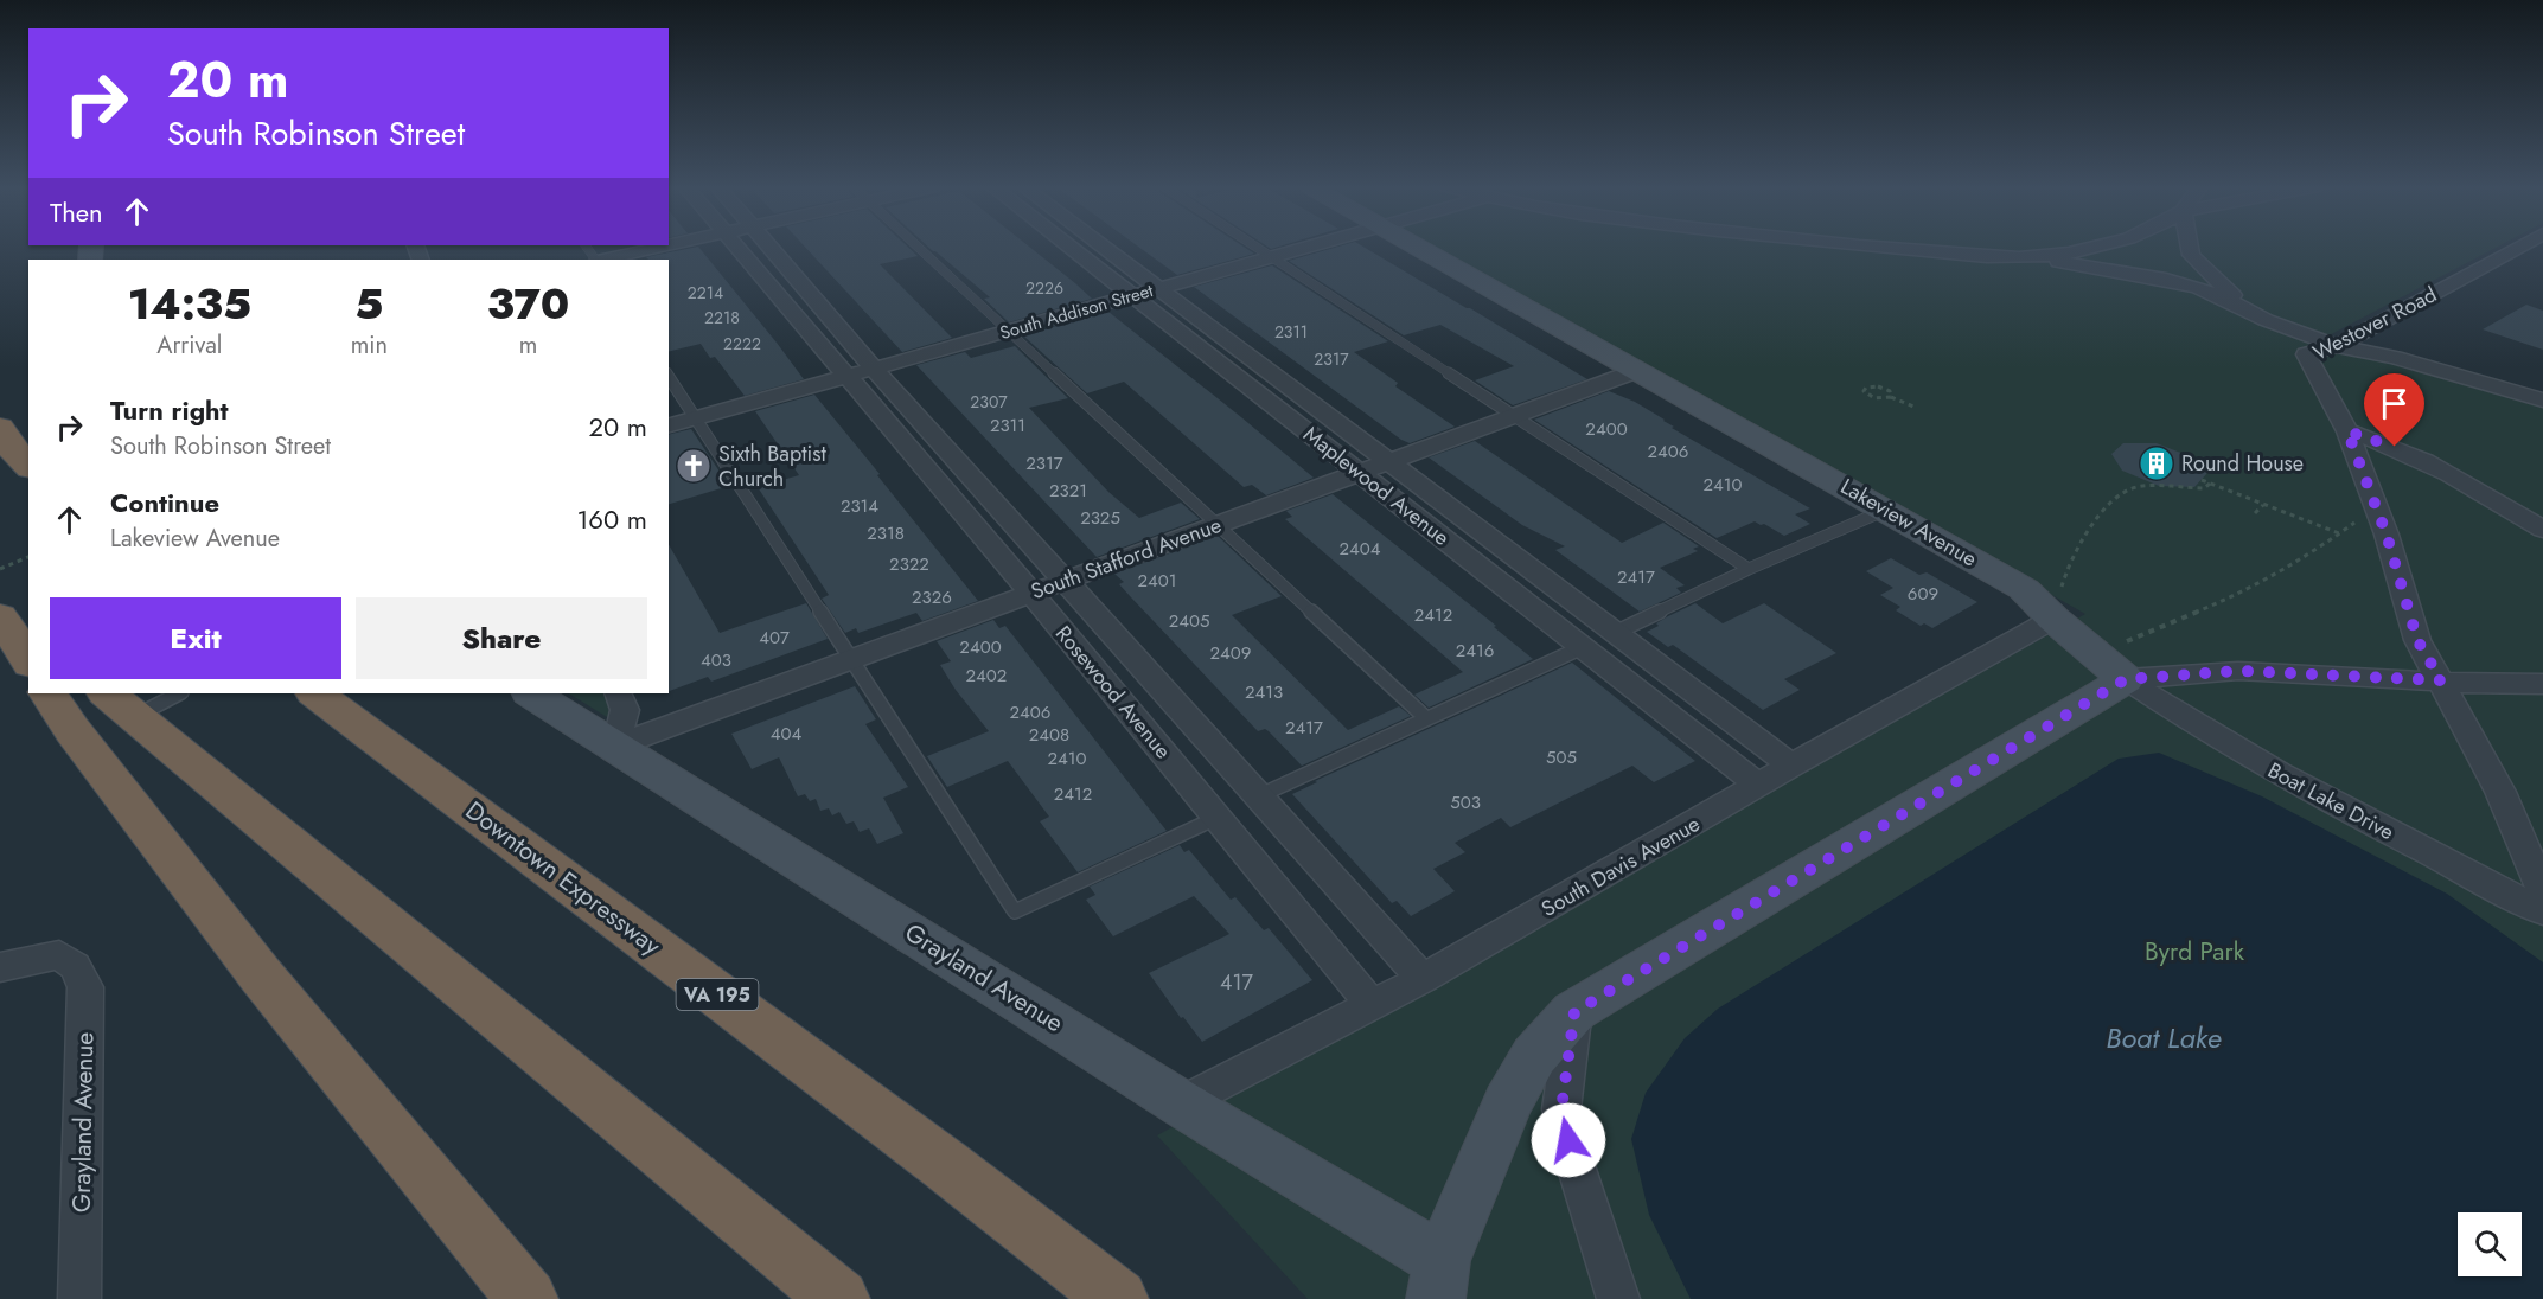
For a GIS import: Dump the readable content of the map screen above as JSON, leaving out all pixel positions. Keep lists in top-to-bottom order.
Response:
{
  "streets": {
    "highway": ["Downtown Expressway", "VA 195"],
    "street": [
      "South Addison Street",
      "Westover Road",
      "Maplewood Avenue",
      "Lakeview Avenue",
      "South Stafford Avenue",
      "Rosewood Avenue",
      "Boat Lake Drive",
      "South Davis Avenue",
      "Grayland Avenue"
    ]
  },
  "crossings": [
    ["South Addison Street", "Maplewood Avenue"],
    ["South Addison Street", "Rosewood Avenue"],
    ["Maplewood Avenue", "South Stafford Avenue"],
    ["Maplewood Avenue", "South Davis Avenue"],
    ["Lakeview Avenue", "South Stafford Avenue"],
    ["Lakeview Avenue", "Boat Lake Drive"],
    ["Lakeview Avenue", "South Davis Avenue"],
    ["South Stafford Avenue", "Rosewood Avenue"],
    ["South Stafford Avenue", "Grayland Avenue"],
    ["Rosewood Avenue", "South Davis Avenue"],
    ["South Davis Avenue", "Grayland Avenue"]
  ],
  "water": ["Boat Lake"],
  "parks": ["Byrd Park"],
  "places": {
    "building": ["Round House"],
    "church": ["Sixth Baptist Church"]
  },
  "house_numbers": [
    "2226",
    "2214",
    "2218",
    "2311",
    "2222",
    "2317",
    "2307",
    "2311",
    "2400",
    "2406",
    "2317",
    "2410",
    "2321",
    "2314",
    "2325",
    "2318",
    "2404",
    "2322",
    "2417",
    "2401",
    "609",
    "2326",
    "2412",
    "2405",
    "407",
    "2400",
    "2416",
    "2409",
    "403",
    "2402",
    "2413",
    "2406",
    "2417",
    "404",
    "2408",
    "505",
    "2410",
    "2412",
    "503",
    "417"
  ],
  "page": {
    "turn": ["20 m", "South Robinson Street"],
    "then": "Then",
    "eta": [
      "14:35",
      "Arrival",
      "5",
      "min",
      "370",
      "m"
    ],
    "list": [
      {
        "name": "Turn right",
        "note": "South Robinson Street",
        "value": "20 m"
      },
      {
        "name": "Continue",
        "note": "Lakeview Avenue",
        "value": "160 m"
      }
    ],
    "buttons": ["Exit", "Share"]
  }
}
